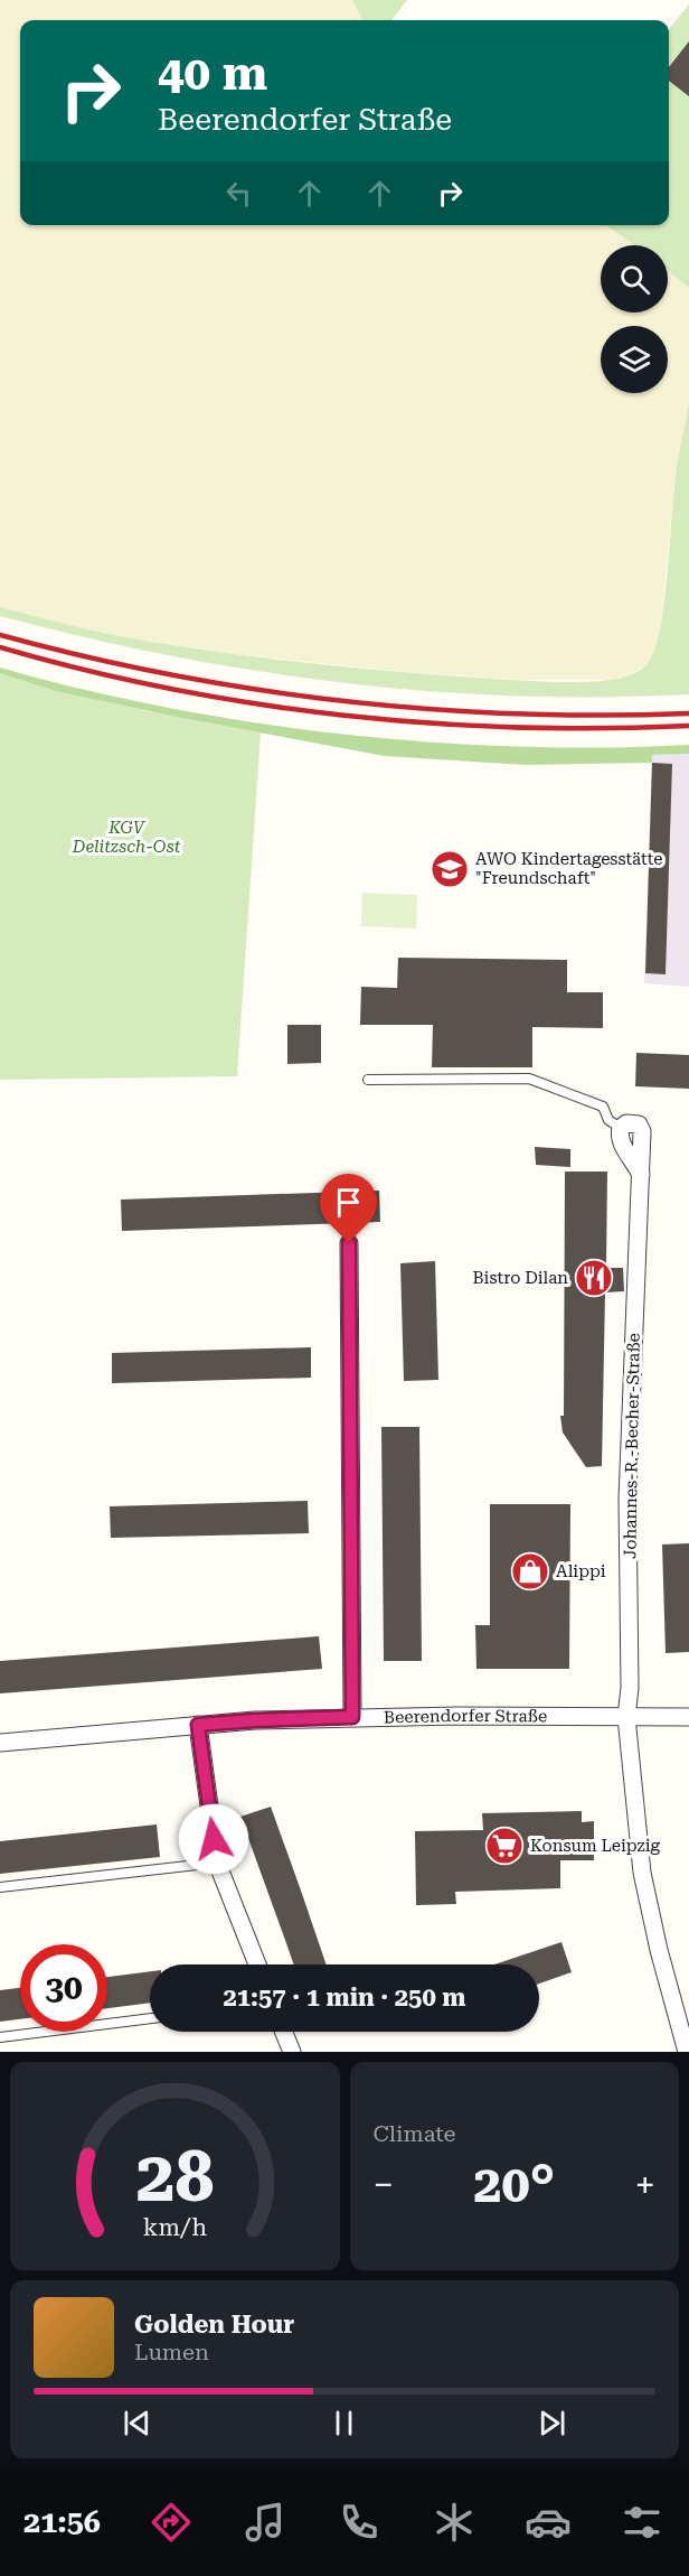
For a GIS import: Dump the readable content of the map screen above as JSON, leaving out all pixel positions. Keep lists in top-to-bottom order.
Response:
{
  "streets": {
    "street": ["Johannes-R.-Becher-Straße", "Beerendorfer Straße"]
  },
  "crossings": [
    ["Johannes-R.-Becher-Straße", "Beerendorfer Straße"]
  ],
  "parks": ["KGV Delitzsch-Ost"],
  "places": {
    "school or university": ["AWO Kindertagesstätte \"Freundschaft\""],
    "restaurant": ["Bistro Dilan"],
    "shop": ["Alippi"],
    "supermarket": ["Konsum Leipzig"]
  },
  "page": {
    "turn": ["40 m", "Beerendorfer Straße"],
    "limit": "30",
    "trip": "21:57 · 1 min · 250 m",
    "tile": "Climate",
    "heat": ["−", "20°", "+"],
    "song": ["Golden Hour", "Lumen"],
    "tabs": "21:56",
    "gauge": ["28", "km/h"]
  }
}
